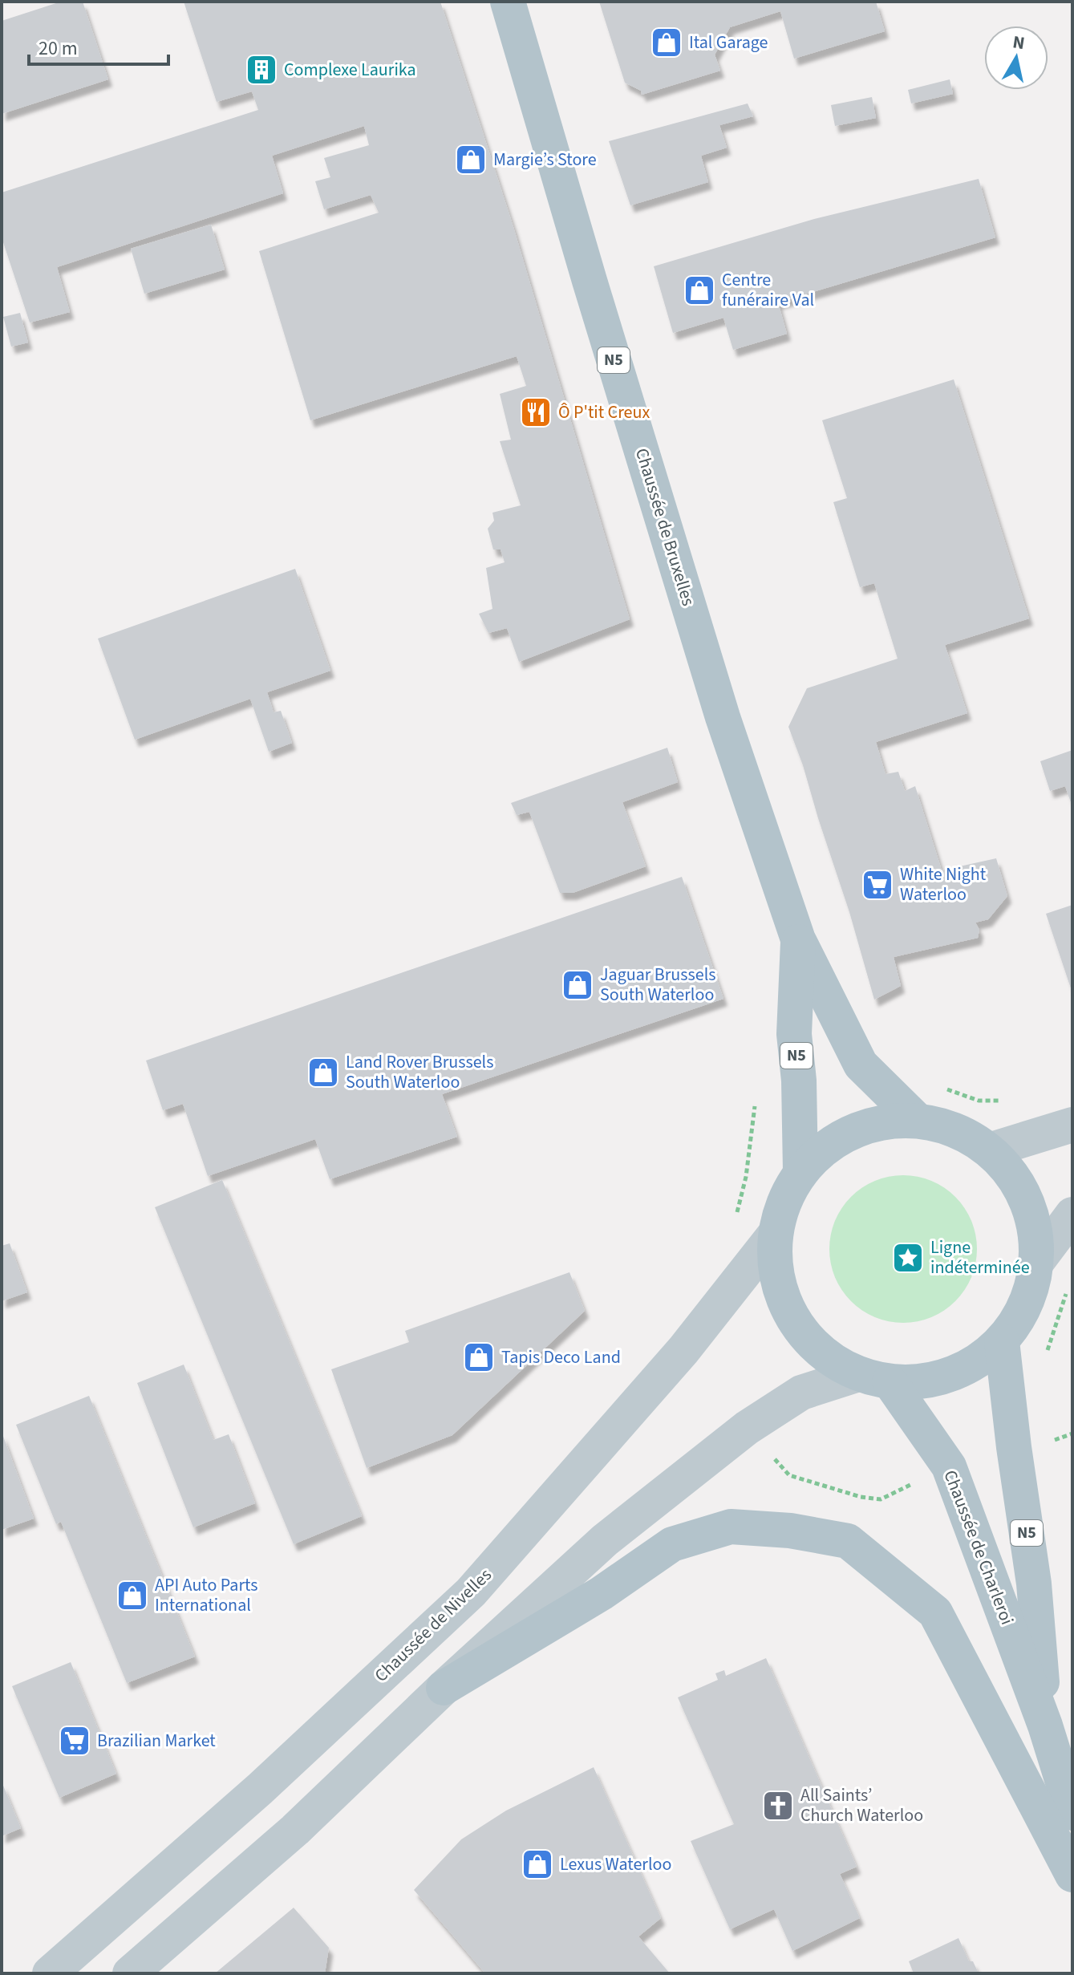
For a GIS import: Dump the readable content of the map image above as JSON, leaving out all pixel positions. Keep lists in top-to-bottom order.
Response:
{
  "streets": {
    "main road": [
      "N5",
      "Chaussée de Bruxelles",
      "Chaussée de Charleroi",
      "Chaussée de Nivelles"
    ]
  },
  "crossings": [
    ["N5", "Chaussée de Bruxelles"],
    ["N5", "Chaussée de Charleroi"],
    ["N5", "Chaussée de Nivelles"]
  ],
  "places": {
    "shop": [
      "Ital Garage",
      "Margie’s Store",
      "Centre funéraire Val",
      "Jaguar Brussels South Waterloo",
      "Land Rover Brussels South Waterloo",
      "Tapis Deco Land",
      "API Auto Parts International",
      "Lexus Waterloo"
    ],
    "building": ["Complexe Laurika"],
    "restaurant": ["Ô P'tit Creux"],
    "supermarket": ["White Night Waterloo", "Brazilian Market"],
    "place": ["Ligne indéterminée"],
    "church": ["All Saints’ Church Waterloo"]
  },
  "scale_bar": "20 m",
  "north": "top"
}
